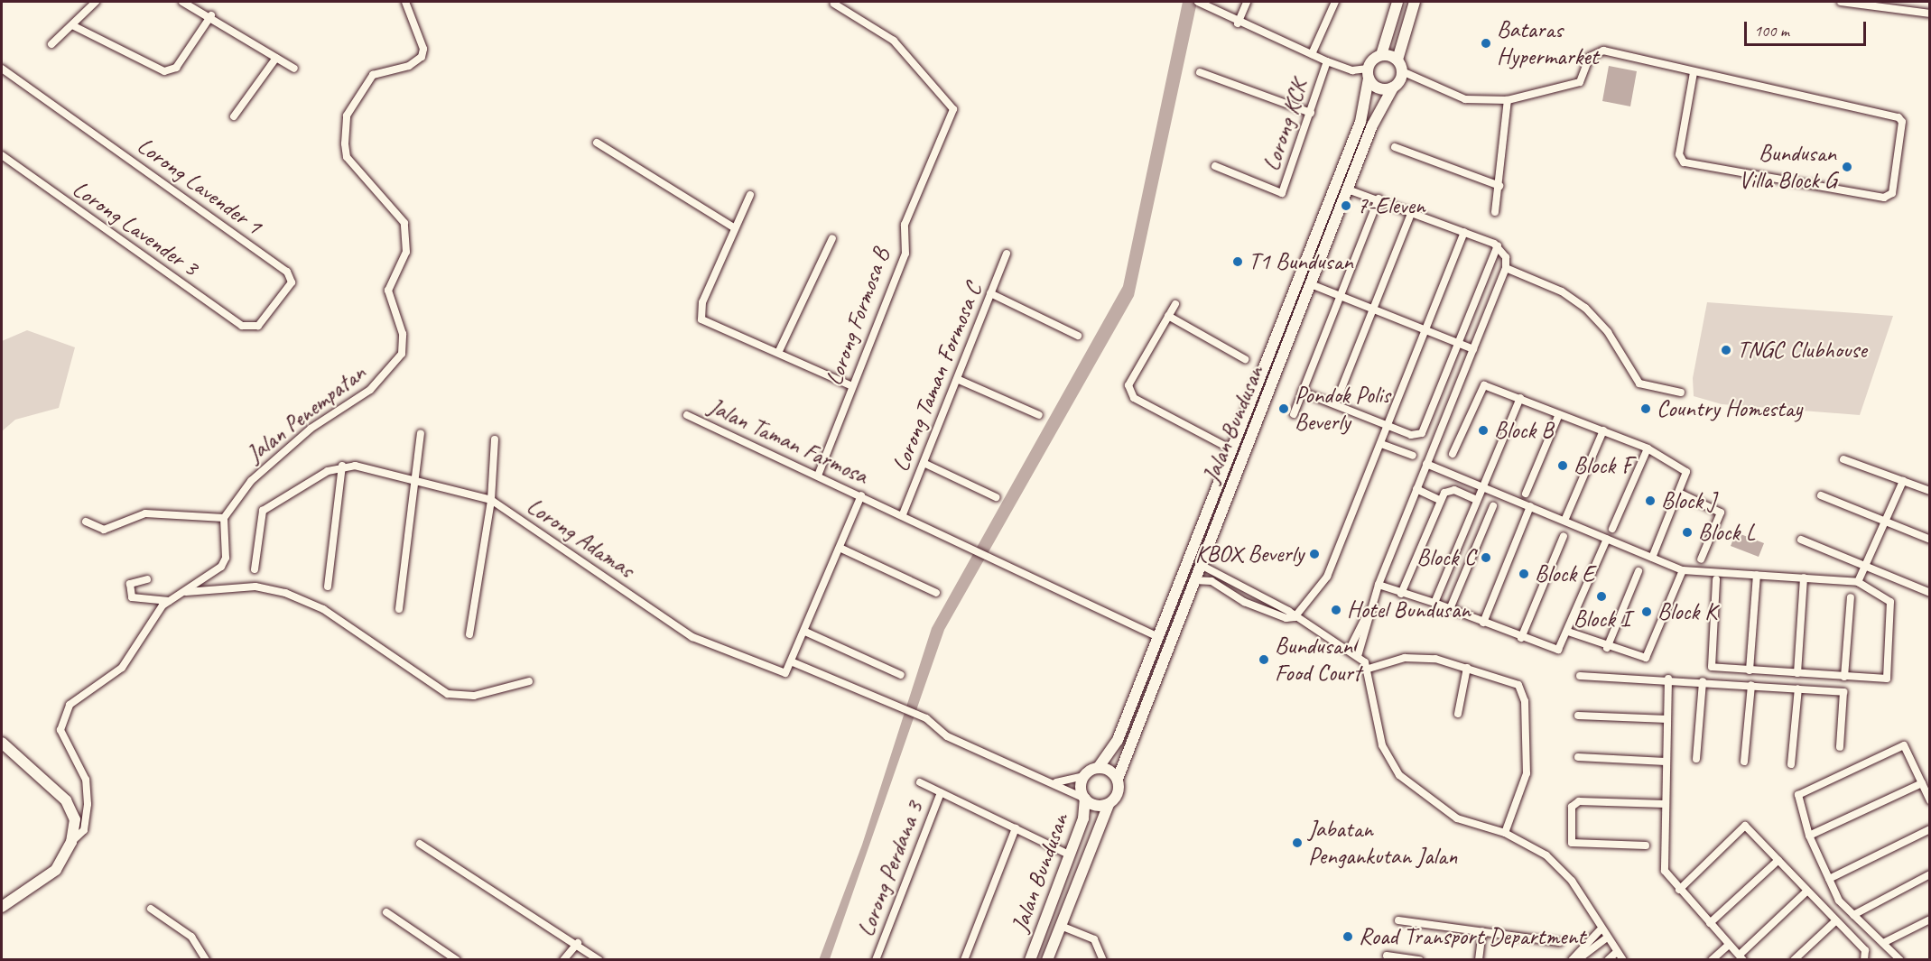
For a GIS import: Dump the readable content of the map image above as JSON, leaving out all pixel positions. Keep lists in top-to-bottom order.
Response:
{
  "streets": {
    "main road": ["Jalan Bundusan"],
    "street": [
      "Lorong KCK",
      "Lorong Lavender 1",
      "Lorong Lavender 3",
      "Lorong Formosa B",
      "Lorong Taman Formosa C",
      "Jalan Penempatan",
      "Jalan Taman Farmosa",
      "Lorong Adamas",
      "Lorong Perdana 3"
    ]
  },
  "crossings": [
    ["Lorong Lavender 1", "Lorong Lavender 3"],
    ["Lorong Formosa B", "Jalan Taman Farmosa"],
    ["Lorong Taman Formosa C", "Jalan Taman Farmosa"],
    ["Jalan Bundusan", "Jalan Taman Farmosa"]
  ],
  "places": [
    "Bataras Hypermarket",
    "Bundusan Villa Block G",
    "7-Eleven",
    "T1 Bundusan",
    "TNGC Clubhouse",
    "Pondok Polis Beverly",
    "Country Homestay",
    "Block B",
    "Block F",
    "Block J",
    "Block L",
    "KBOX Beverly",
    "Block C",
    "Block E",
    "Block I",
    "Hotel Bundusan",
    "Block K",
    "Bundusan Food Court",
    "Jabatan Pengankutan Jalan",
    "Road Transport Department"
  ],
  "scale_bar": "100 m"
}
